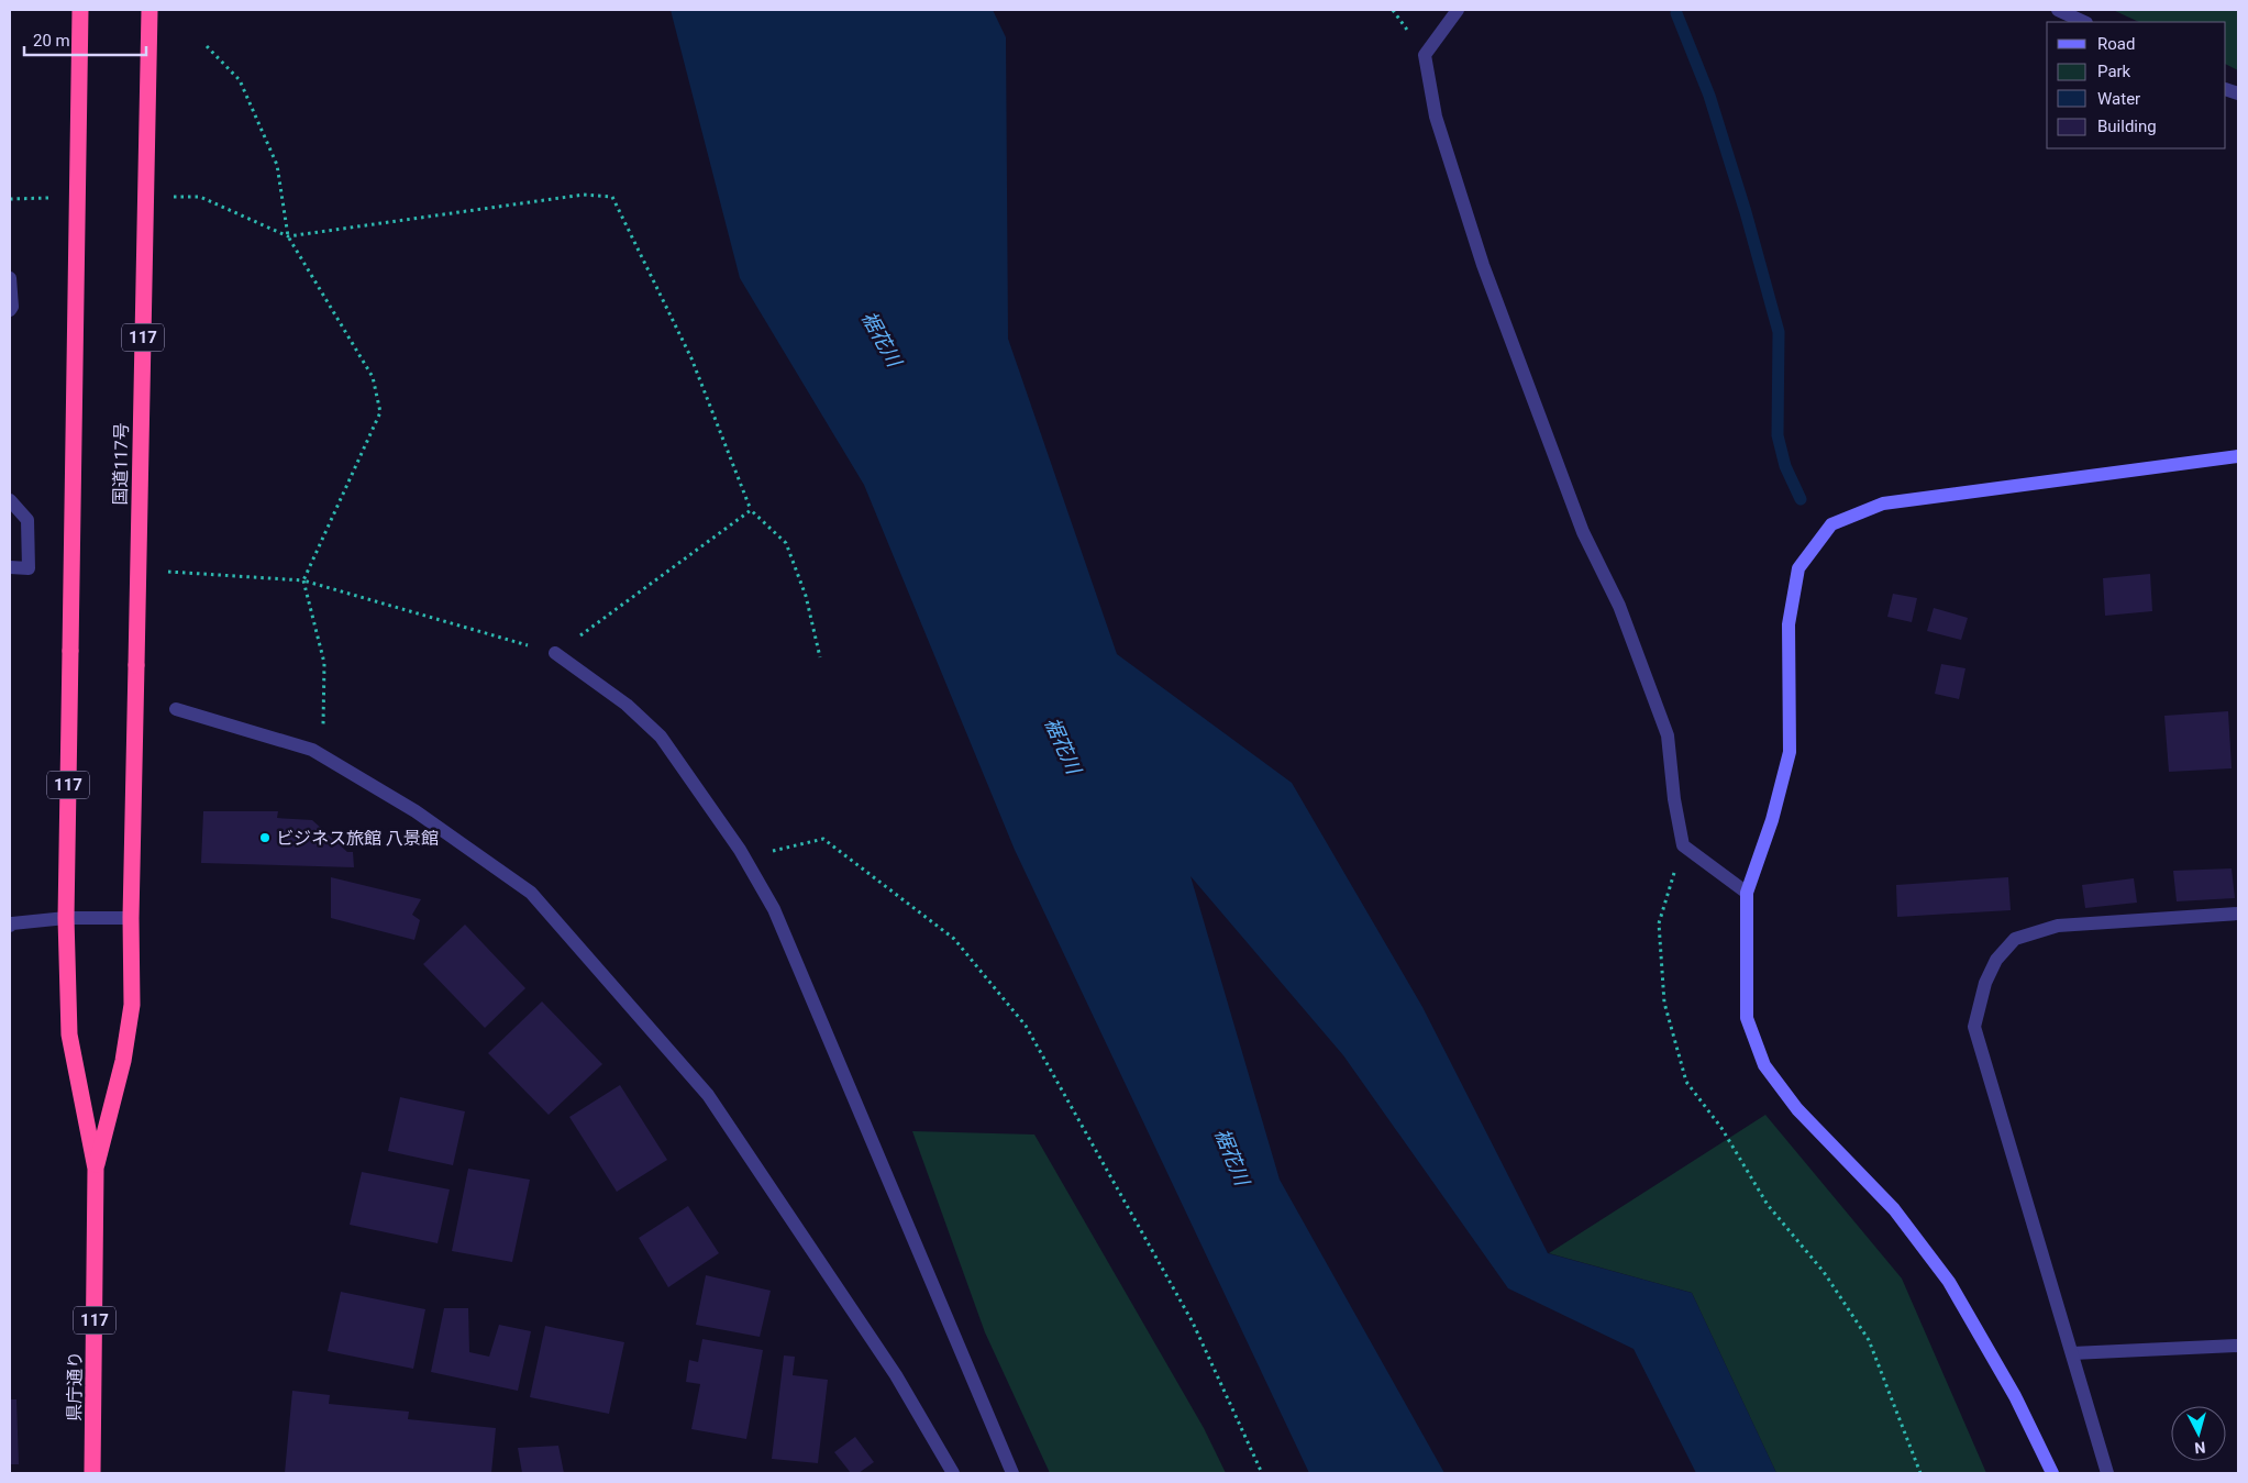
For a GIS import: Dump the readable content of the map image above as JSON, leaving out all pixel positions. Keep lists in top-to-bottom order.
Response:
{
  "streets": {
    "highway": ["117", "国道117号", "県庁通り"]
  },
  "crossings": [
    ["117", "県庁通り"],
    ["国道117号", "県庁通り"]
  ],
  "water": ["裾花川"],
  "places": ["ビジネス旅館 八景館"],
  "legend": [
    "Road",
    "Park",
    "Water",
    "Building"
  ],
  "scale_bar": "20 m",
  "north": "bottom"
}
